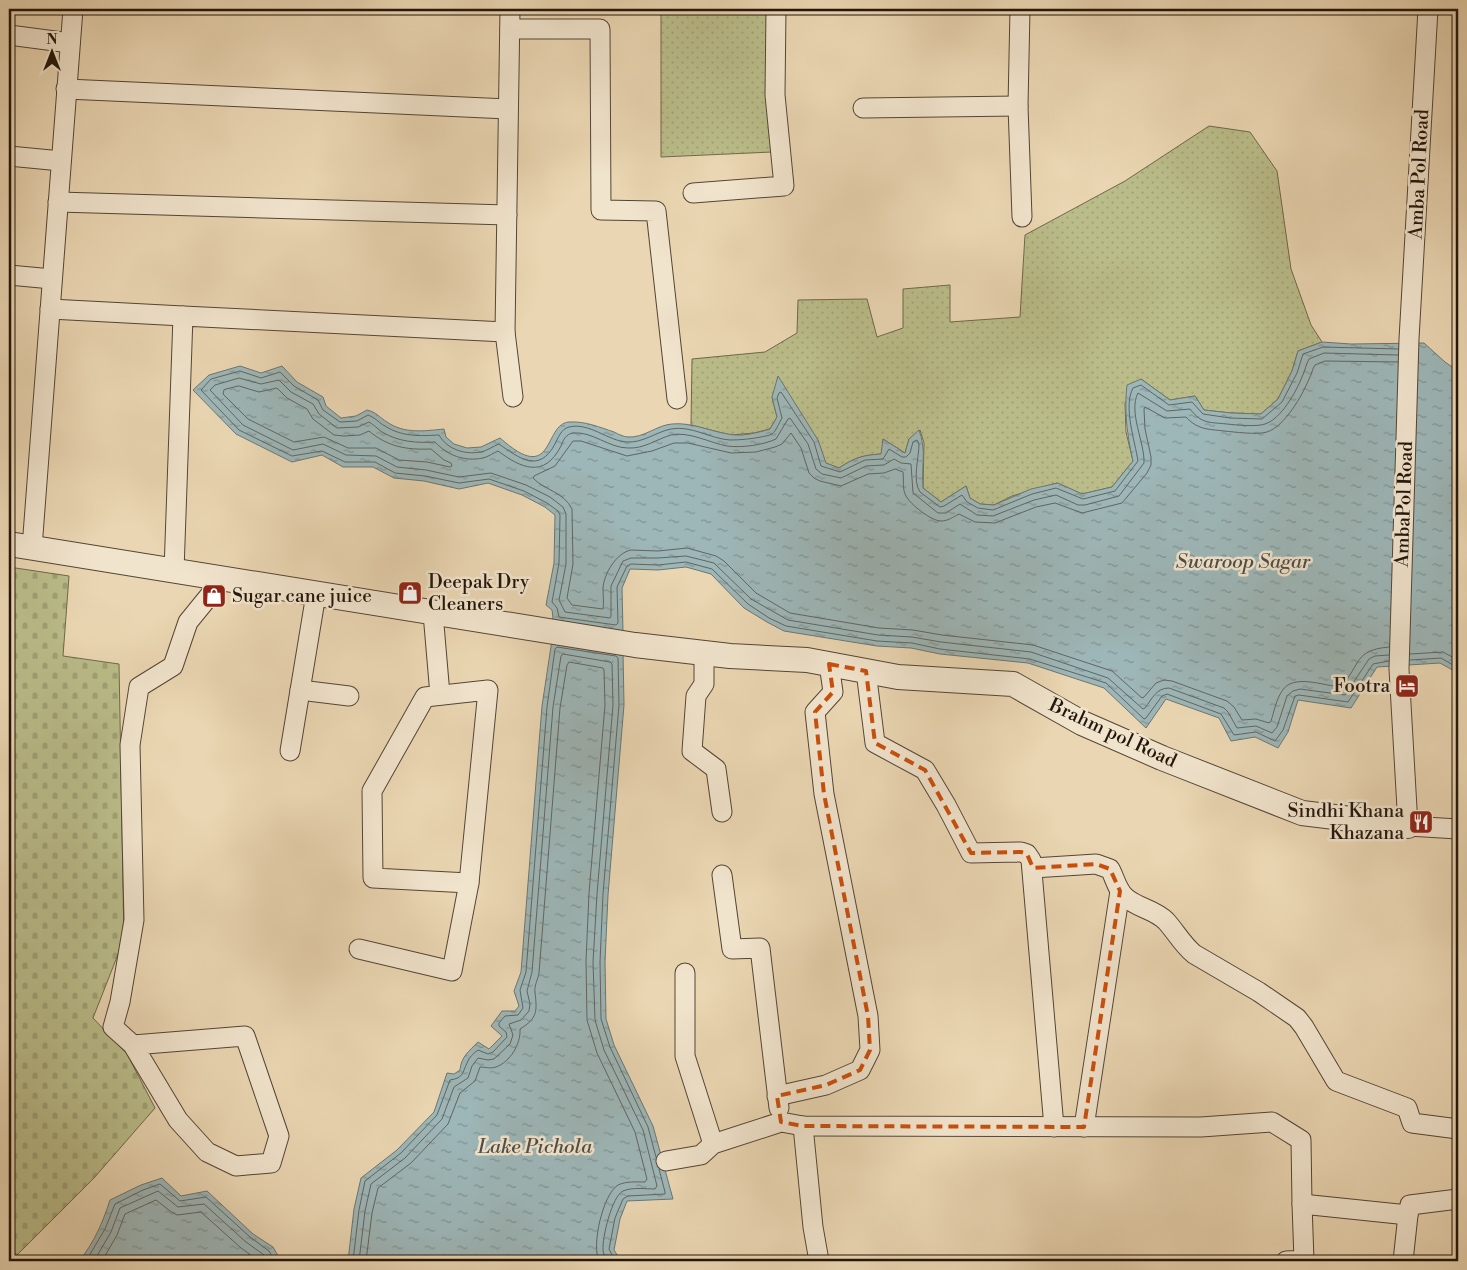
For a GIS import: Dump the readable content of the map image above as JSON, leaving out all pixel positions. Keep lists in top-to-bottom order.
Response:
{
  "streets": {
    "street": ["Amba Pol Road", "AmbaPol Road", "Brahm pol Road"]
  },
  "crossings": [
    ["Amba Pol Road", "AmbaPol Road"],
    ["AmbaPol Road", "Brahm pol Road"]
  ],
  "water": ["Swaroop Sagar", "Lake Pichola"],
  "places": {
    "shop": ["Deepak Dry Cleaners", "Sugar cane juice"],
    "hotel": ["Footra"],
    "restaurant": ["Sindhi Khana Khazana"]
  },
  "north": "top"
}
